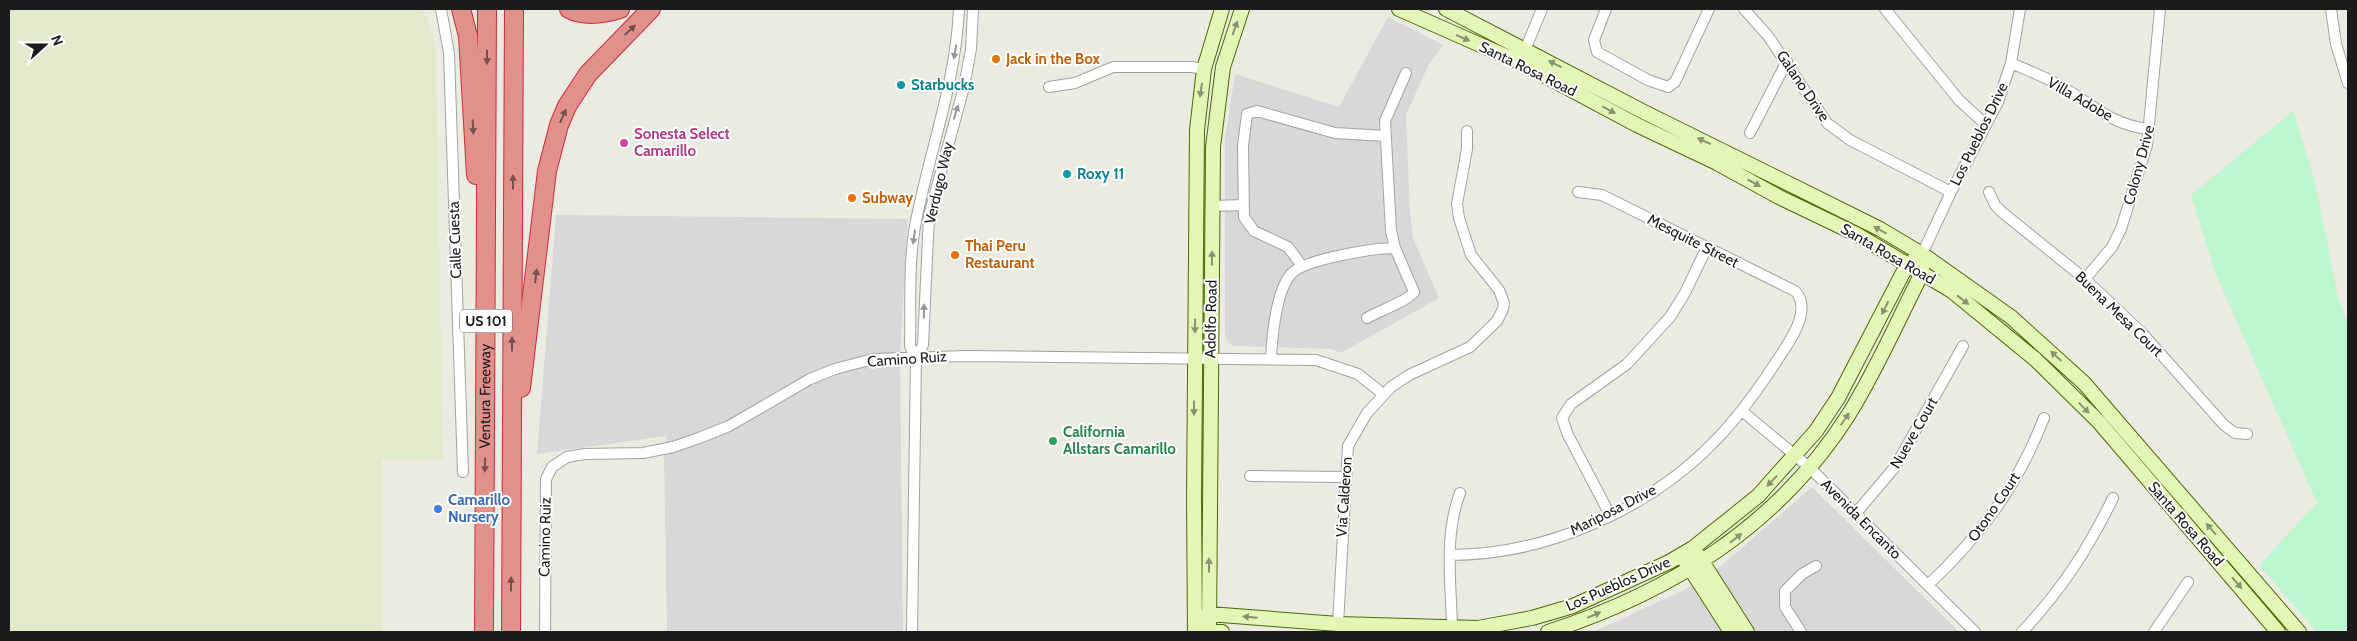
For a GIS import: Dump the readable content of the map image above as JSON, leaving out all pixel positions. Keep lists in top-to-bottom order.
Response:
{
  "streets": {
    "highway": ["US 101", "Ventura Freeway"],
    "street": [
      "Santa Rosa Road",
      "Galano Drive",
      "Villa Adobe",
      "Los Pueblos Drive",
      "Colony Drive",
      "Verdugo Way",
      "Calle Cuesta",
      "Mesquite Street",
      "Buena Mesa Court",
      "Adolfo Road",
      "Camino Ruiz",
      "Nueve Court",
      "Via Calderon",
      "Otono Court",
      "Mariposa Drive",
      "Avenida Encanto"
    ]
  },
  "crossings": [
    ["Santa Rosa Road", "Los Pueblos Drive"],
    ["Galano Drive", "Los Pueblos Drive"],
    ["Villa Adobe", "Los Pueblos Drive"],
    ["Villa Adobe", "Colony Drive"],
    ["Los Pueblos Drive", "Adolfo Road"],
    ["Los Pueblos Drive", "Via Calderon"],
    ["Los Pueblos Drive", "Avenida Encanto"],
    ["Colony Drive", "Buena Mesa Court"],
    ["Verdugo Way", "Camino Ruiz"],
    ["Mesquite Street", "Mariposa Drive"],
    ["Adolfo Road", "Camino Ruiz"],
    ["Camino Ruiz", "Via Calderon"],
    ["Nueve Court", "Avenida Encanto"],
    ["Otono Court", "Avenida Encanto"],
    ["Mariposa Drive", "Avenida Encanto"]
  ],
  "places": [
    "Jack in the Box",
    "Starbucks",
    "Sonesta Select Camarillo",
    "Roxy 11",
    "Subway",
    "Thai Peru Restaurant",
    "California Allstars Camarillo",
    "Camarillo Nursery"
  ],
  "north": "right"
}
